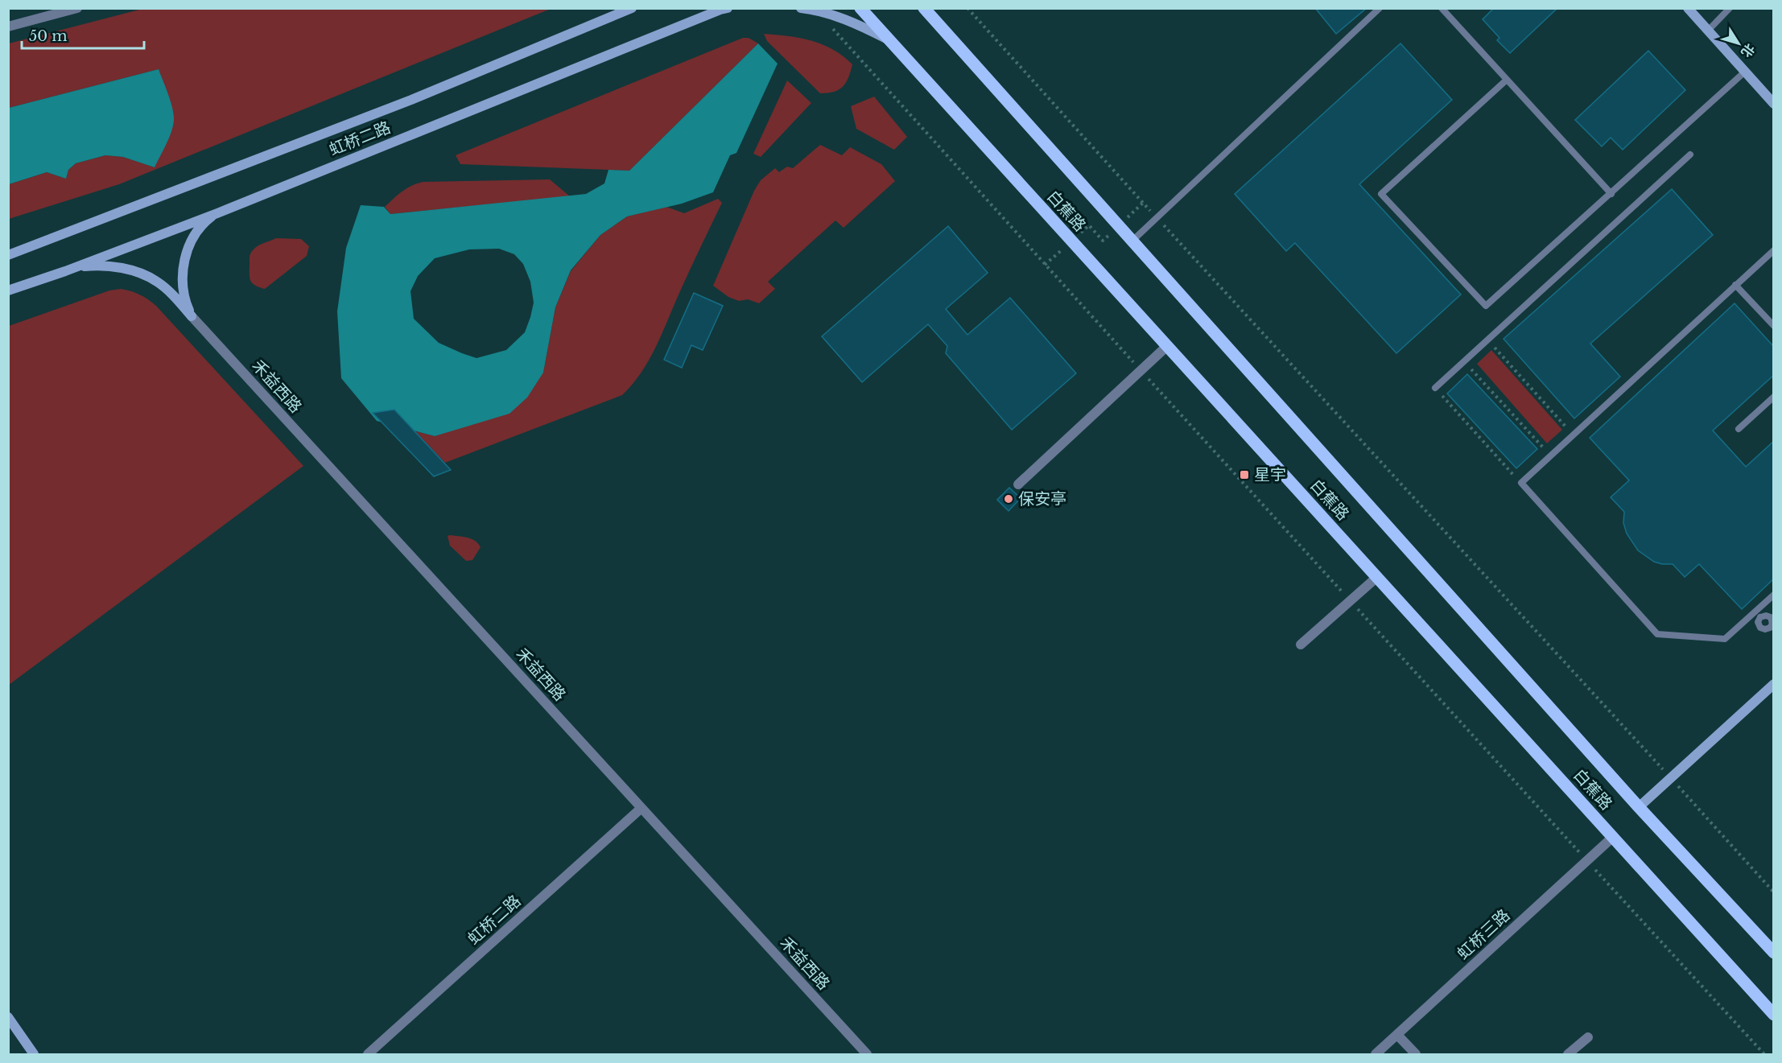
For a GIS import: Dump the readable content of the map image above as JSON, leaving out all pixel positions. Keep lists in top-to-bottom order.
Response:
{
  "streets": {
    "main road": ["白蕉路"],
    "street": ["虹桥二路", "禾益西路", "虹桥三路"]
  },
  "crossings": [
    ["虹桥二路", "禾益西路"],
    ["白蕉路", "虹桥三路"]
  ],
  "places": {
    "transit": ["星宇"],
    "other": ["保安亭"]
  },
  "scale_bar": "50 m",
  "north": "bottom right"
}
